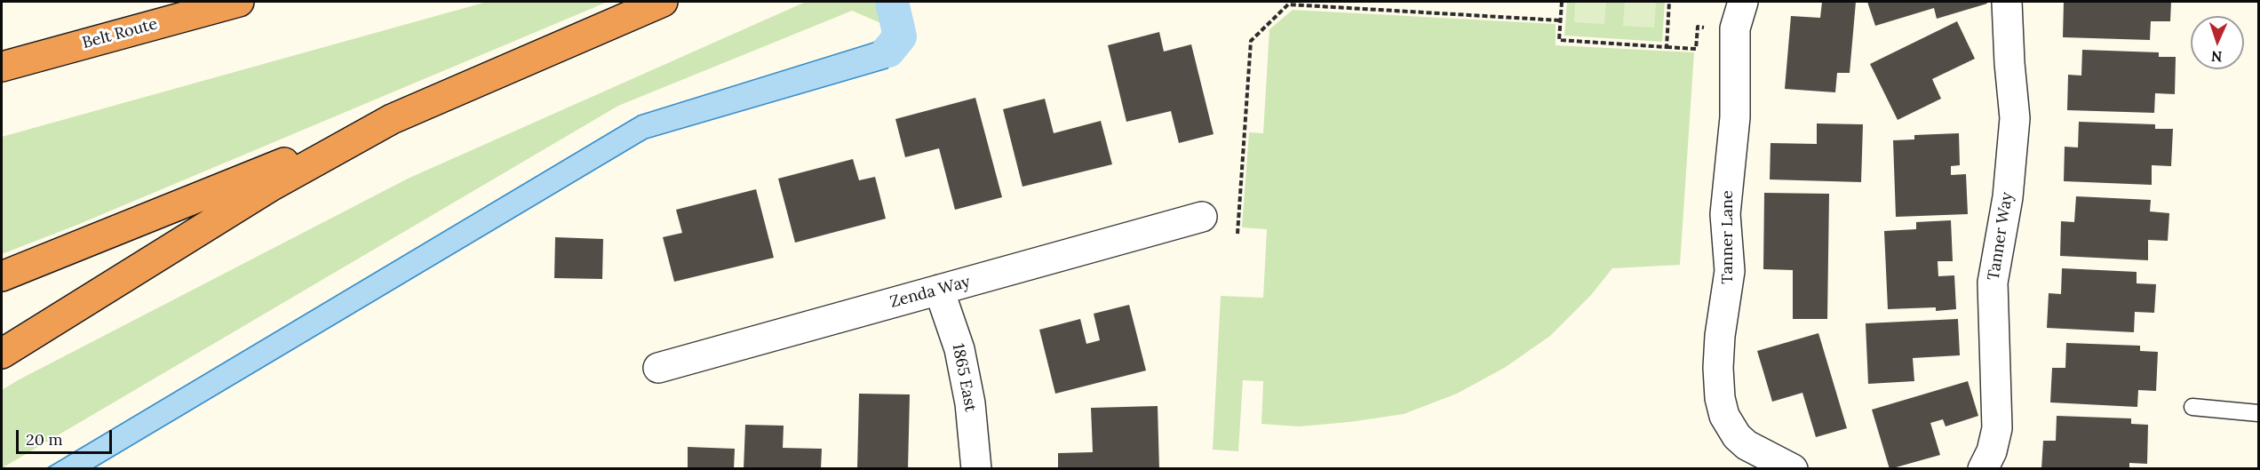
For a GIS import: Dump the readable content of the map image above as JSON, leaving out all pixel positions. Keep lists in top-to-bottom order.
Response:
{
  "streets": {
    "highway": ["Belt Route"],
    "street": [
      "Tanner Way",
      "Tanner Lane",
      "Zenda Way",
      "1865 East"
    ]
  },
  "crossings": [
    ["Zenda Way", "1865 East"]
  ],
  "scale_bar": "20 m",
  "north": "bottom"
}
